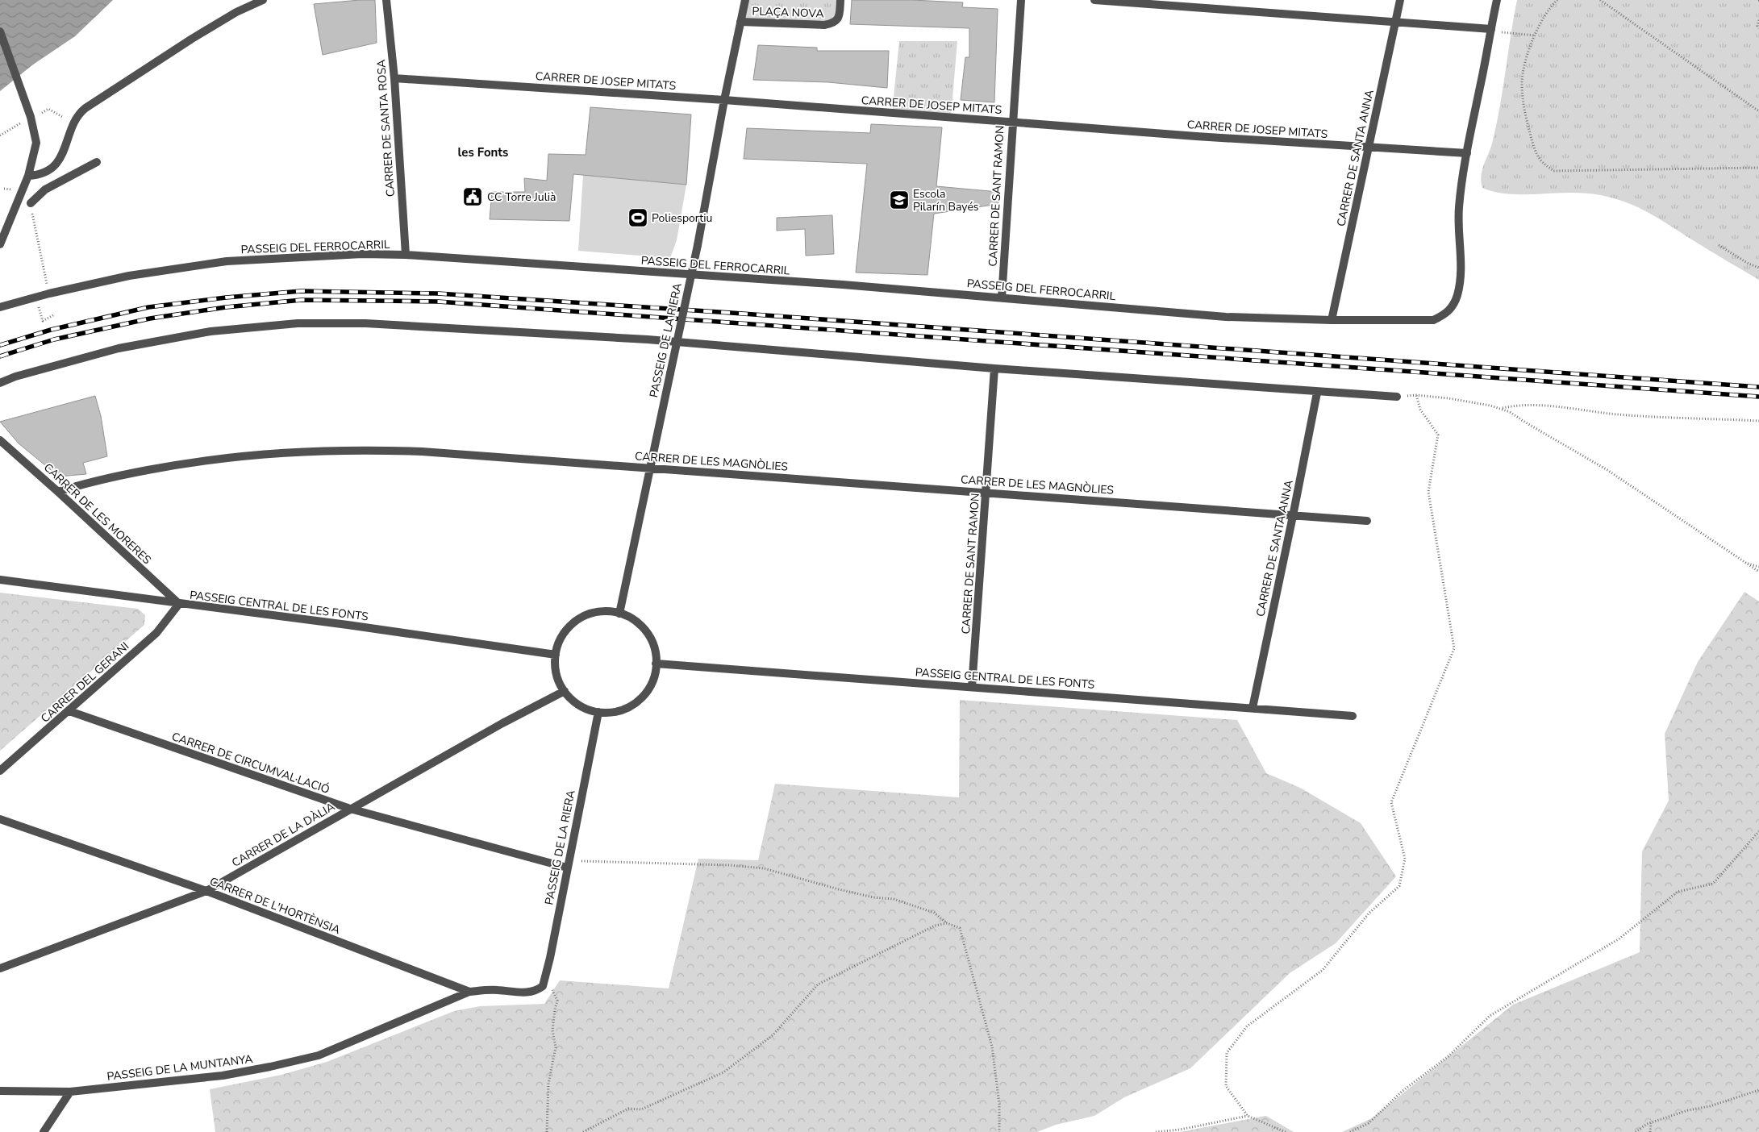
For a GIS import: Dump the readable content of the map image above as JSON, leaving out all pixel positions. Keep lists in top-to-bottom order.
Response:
{
  "streets": {
    "street": [
      "PLAÇA NOVA",
      "CARRER DE JOSEP MITATS",
      "CARRER DE SANTA ROSA",
      "CARRER DE SANTA ANNA",
      "CARRER DE SANT RAMON",
      "PASSEIG DEL FERROCARRIL",
      "PASSEIG DE LA RIERA",
      "CARRER DE LES MAGNÒLIES",
      "CARRER DE LES MORERES",
      "PASSEIG CENTRAL DE LES FONTS",
      "CARRER DEL GERANI",
      "CARRER DE CIRCUMVAL·LACIÓ",
      "CARRER DE LA DÀLIA",
      "CARRER DE L'HORTÈNSIA",
      "PASSEIG DE LA MUNTANYA"
    ]
  },
  "crossings": [
    ["PLAÇA NOVA", "PASSEIG DE LA RIERA"],
    ["CARRER DE JOSEP MITATS", "CARRER DE SANTA ROSA"],
    ["CARRER DE JOSEP MITATS", "CARRER DE SANTA ANNA"],
    ["CARRER DE JOSEP MITATS", "CARRER DE SANT RAMON"],
    ["CARRER DE JOSEP MITATS", "PASSEIG DEL FERROCARRIL"],
    ["CARRER DE JOSEP MITATS", "PASSEIG DE LA RIERA"],
    ["CARRER DE SANTA ROSA", "PASSEIG DEL FERROCARRIL"],
    ["CARRER DE SANTA ANNA", "PASSEIG DEL FERROCARRIL"],
    ["CARRER DE SANTA ANNA", "CARRER DE LES MAGNÒLIES"],
    ["CARRER DE SANTA ANNA", "PASSEIG CENTRAL DE LES FONTS"],
    ["CARRER DE SANT RAMON", "PASSEIG DEL FERROCARRIL"],
    ["CARRER DE SANT RAMON", "CARRER DE LES MAGNÒLIES"],
    ["CARRER DE SANT RAMON", "PASSEIG CENTRAL DE LES FONTS"],
    ["PASSEIG DE LA RIERA", "CARRER DE LES MAGNÒLIES"],
    ["PASSEIG DE LA RIERA", "PASSEIG CENTRAL DE LES FONTS"],
    ["PASSEIG DE LA RIERA", "CARRER DE CIRCUMVAL·LACIÓ"],
    ["PASSEIG DE LA RIERA", "CARRER DE LA DÀLIA"],
    ["PASSEIG DE LA RIERA", "CARRER DE L'HORTÈNSIA"],
    ["CARRER DE LES MAGNÒLIES", "CARRER DE LES MORERES"],
    ["CARRER DE LES MORERES", "PASSEIG CENTRAL DE LES FONTS"],
    ["CARRER DE LES MORERES", "CARRER DEL GERANI"],
    ["PASSEIG CENTRAL DE LES FONTS", "CARRER DEL GERANI"],
    ["PASSEIG CENTRAL DE LES FONTS", "CARRER DE LA DÀLIA"],
    ["CARRER DEL GERANI", "CARRER DE CIRCUMVAL·LACIÓ"],
    ["CARRER DE CIRCUMVAL·LACIÓ", "CARRER DE LA DÀLIA"],
    ["CARRER DE LA DÀLIA", "CARRER DE L'HORTÈNSIA"],
    ["CARRER DE L'HORTÈNSIA", "PASSEIG DE LA MUNTANYA"]
  ],
  "districts": ["les Fonts"],
  "places": {
    "public building": ["CC Torre Julià"],
    "school or university": ["Escola Pilarín Bayés"],
    "sports": ["Poliesportiu"]
  }
}
